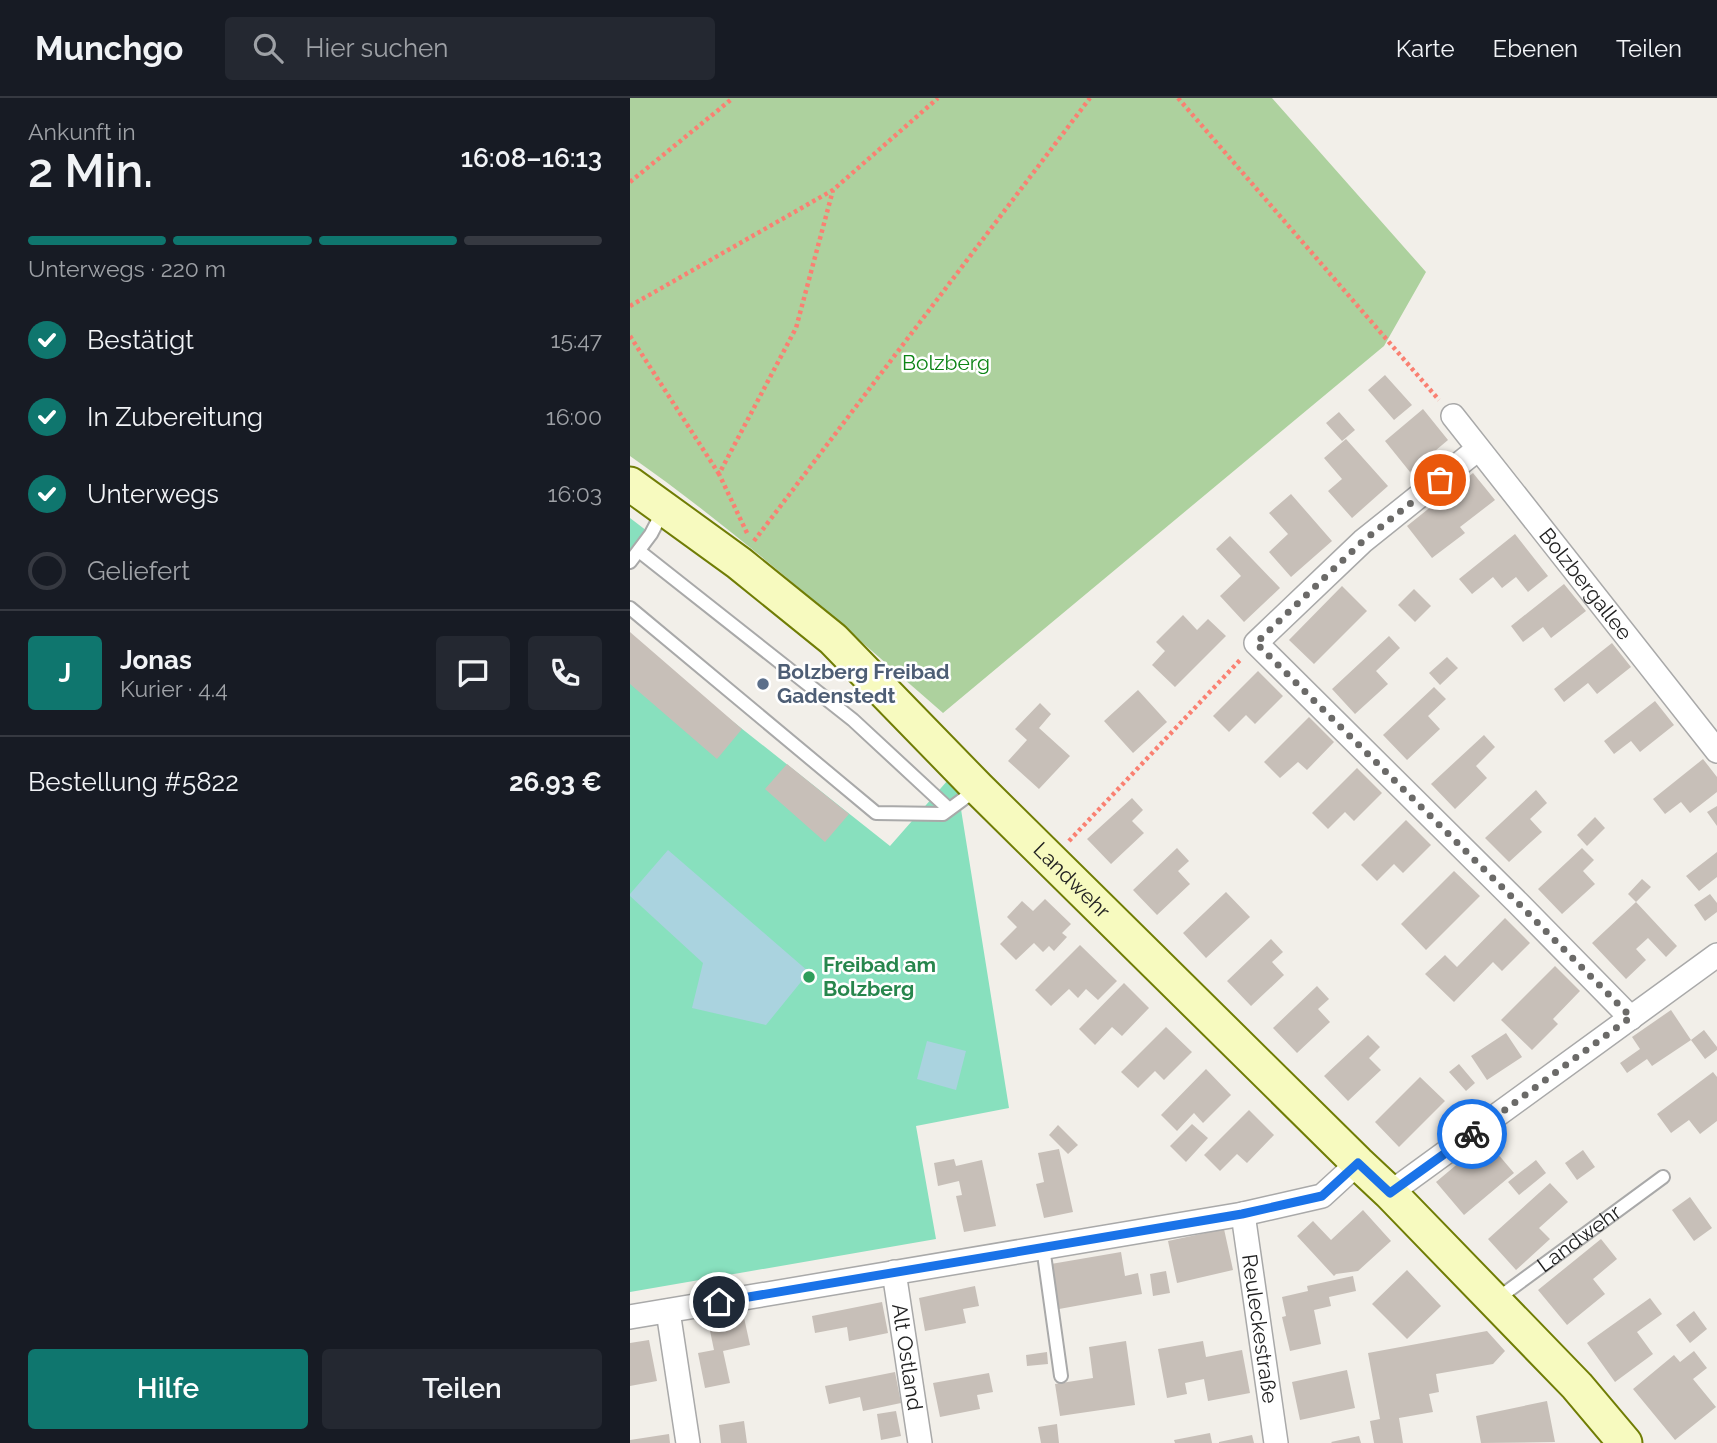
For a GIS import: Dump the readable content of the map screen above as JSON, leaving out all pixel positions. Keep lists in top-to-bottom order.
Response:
{
  "streets": {
    "street": [
      "Bolzbergallee",
      "Landwehr",
      "Reuleckestraße",
      "Alt Ostland"
    ]
  },
  "parks": ["Bolzberg"],
  "places": ["Bolzberg Freibad Gadenstedt", "Freibad am Bolzberg"],
  "page": {
    "header": "Munchgo",
    "search": "Hier suchen",
    "nav": ["Karte", "Ebenen", "Teilen"],
    "heading": ["2 Min.", "Ankunft in", "16:08–16:13"],
    "panel": [
      "Jonas",
      "Kurier · 4.4",
      "Bestellung #5822",
      "26.93 €"
    ],
    "bar": "Unterwegs · 220 m",
    "list": [
      ["Bestätigt", "15:47"],
      ["In Zubereitung", "16:00"],
      ["Unterwegs", "16:03"],
      "Geliefert"
    ],
    "round": "J",
    "buttons": ["Hilfe", "Teilen"]
  }
}
